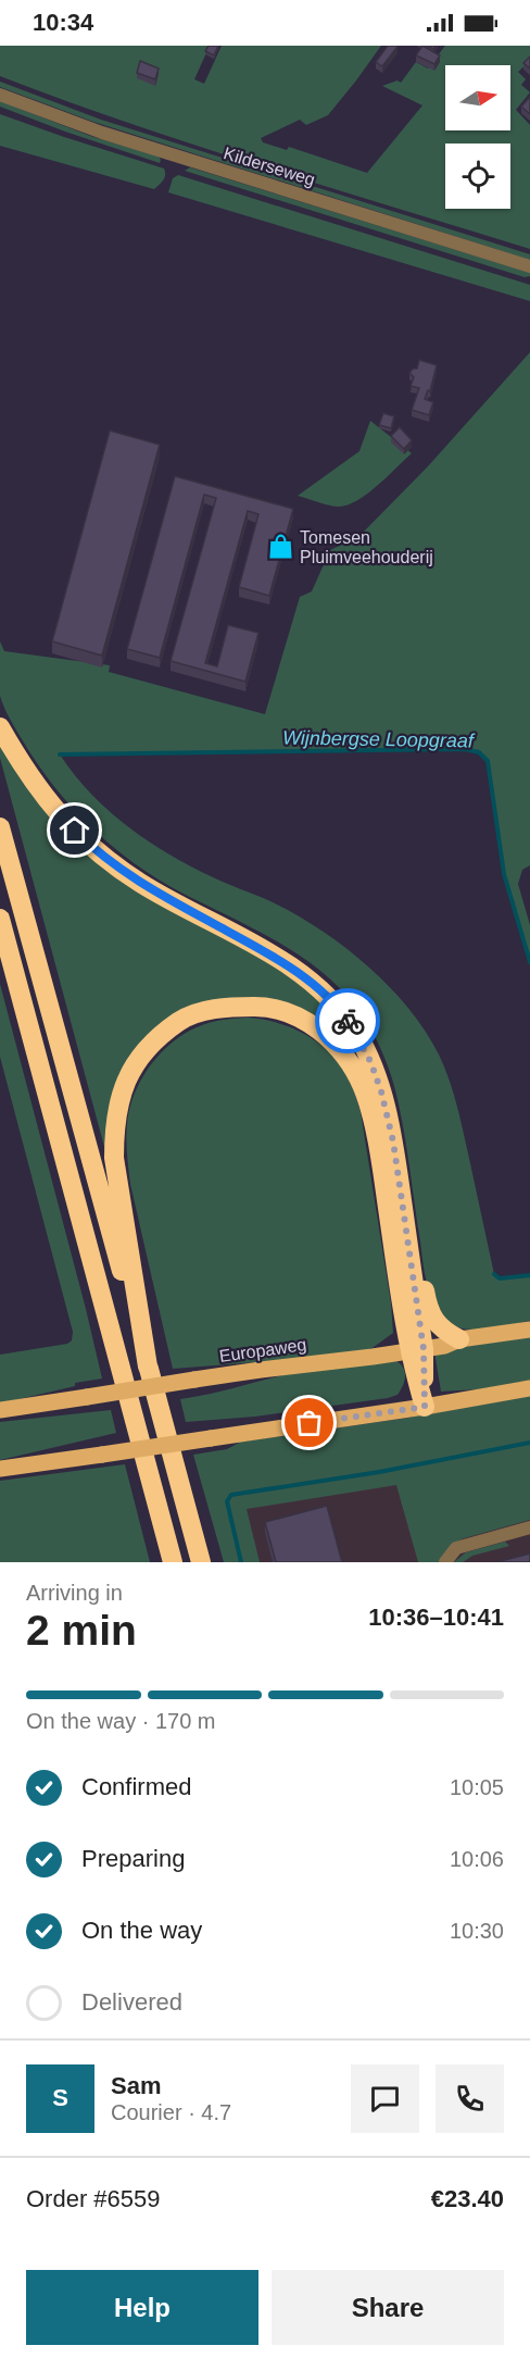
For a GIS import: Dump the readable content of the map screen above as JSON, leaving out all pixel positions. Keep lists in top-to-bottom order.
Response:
{
  "streets": {
    "main road": ["Europaweg"],
    "street": ["Kilderseweg"]
  },
  "water": ["Wijnbergse Loopgraaf"],
  "places": {
    "shop": ["Tomesen Pluimveehouderij"]
  },
  "north": "right",
  "page": {
    "status": "10:34",
    "heading": ["2 min", "Arriving in", "10:36–10:41"],
    "panel": [
      "Sam",
      "Courier · 4.7",
      "Order #6559",
      "€23.40"
    ],
    "bar": "On the way · 170 m",
    "list": [
      ["Confirmed", "10:05"],
      ["Preparing", "10:06"],
      ["On the way", "10:30"],
      "Delivered"
    ],
    "round": "S",
    "buttons": ["Help", "Share"]
  }
}
